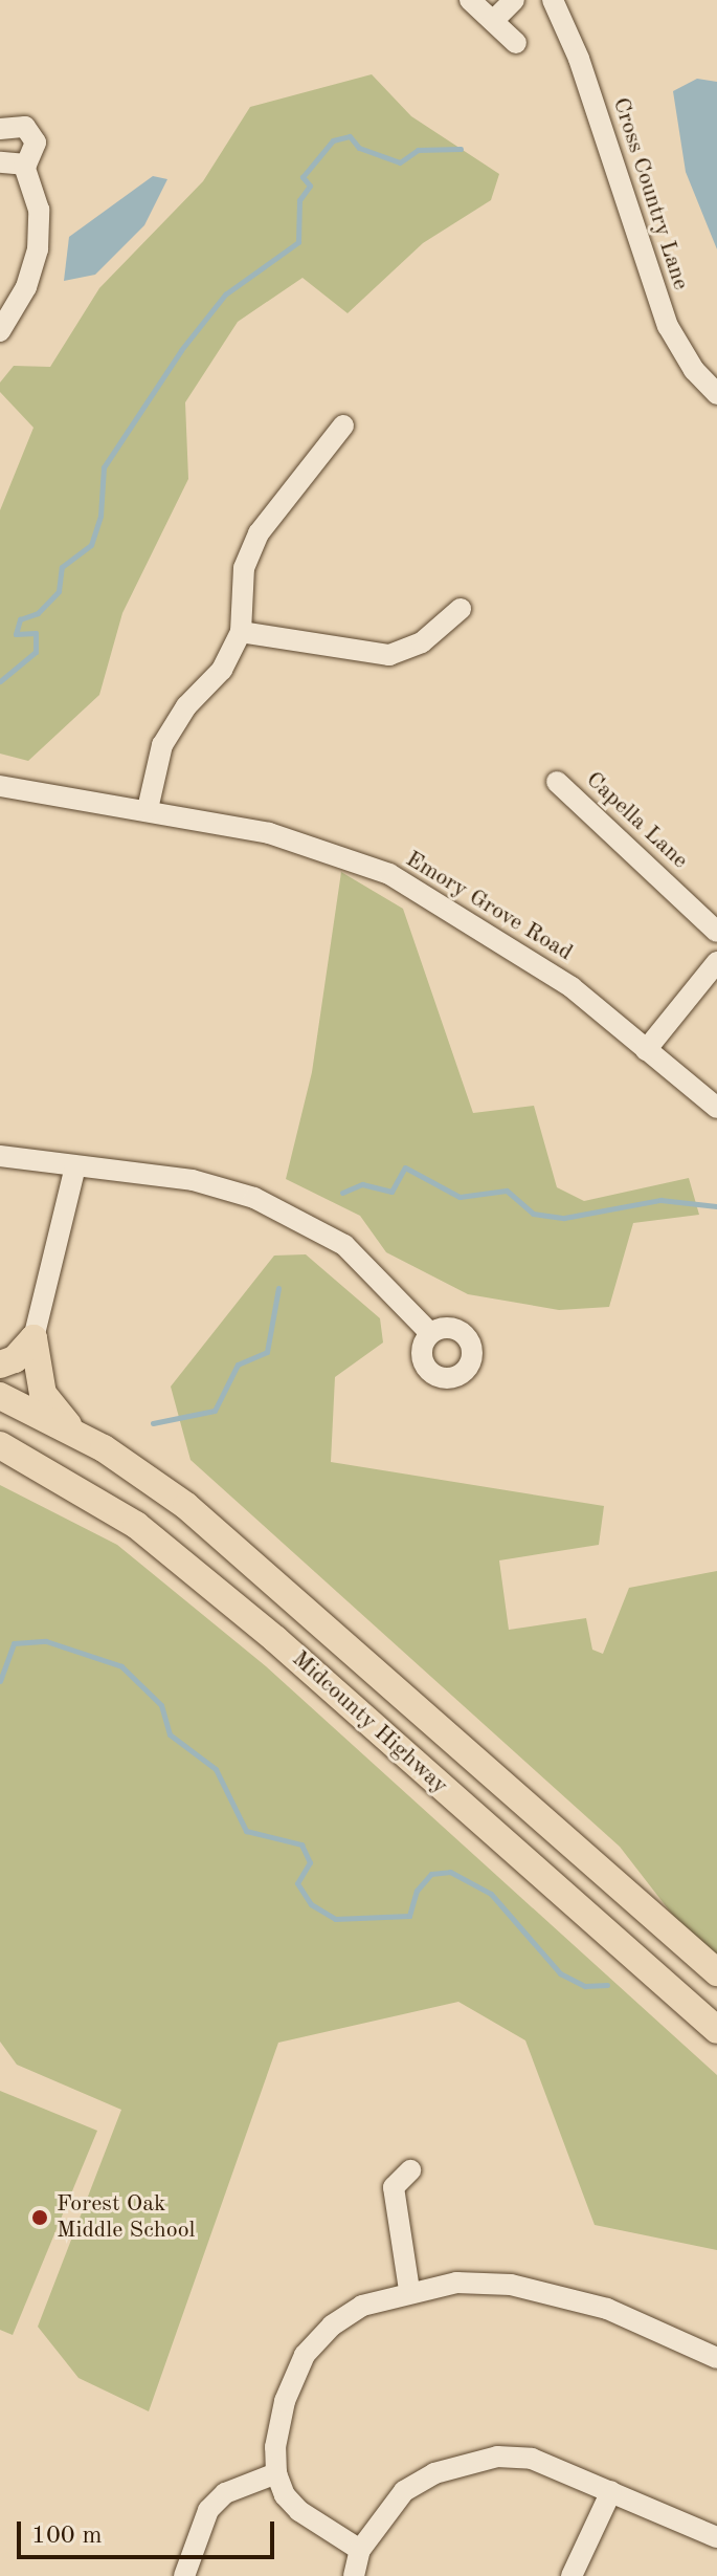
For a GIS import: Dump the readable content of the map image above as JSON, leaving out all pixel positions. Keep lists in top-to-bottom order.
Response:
{
  "streets": {
    "main road": ["Midcounty Highway"],
    "street": ["Cross Country Lane", "Capella Lane", "Emory Grove Road"]
  },
  "places": ["Forest Oak Middle School"],
  "scale_bar": "100 m"
}
